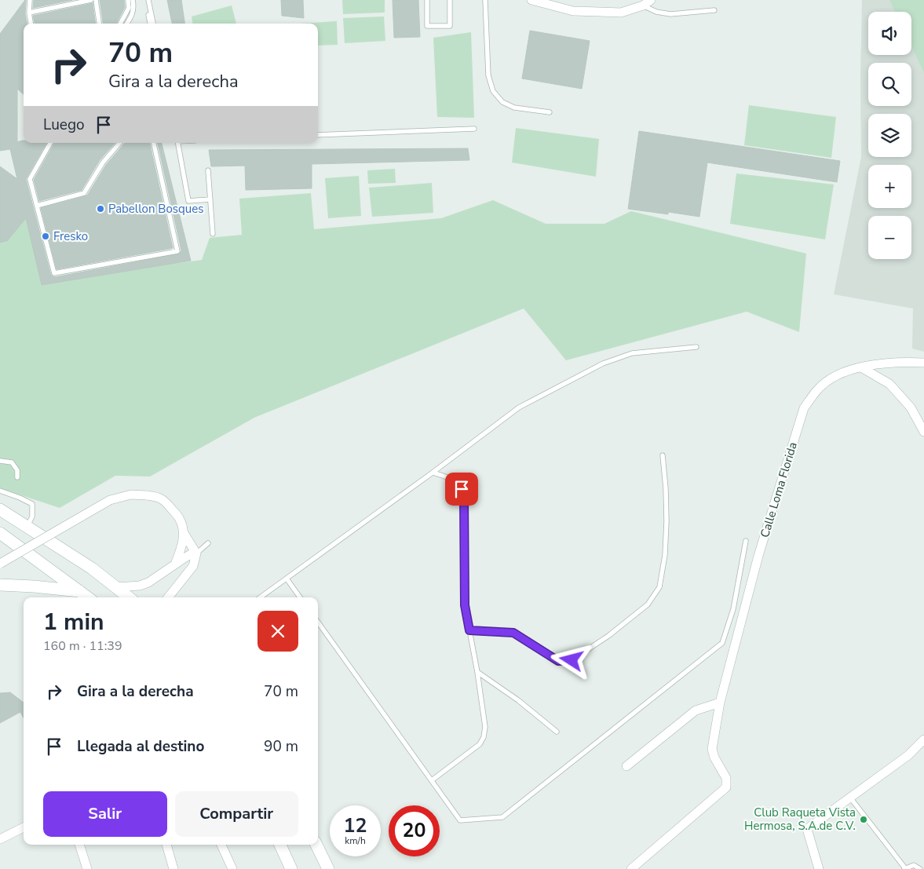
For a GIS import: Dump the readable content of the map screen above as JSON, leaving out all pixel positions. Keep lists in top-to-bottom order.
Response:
{
  "streets": {
    "street": ["Calle Loma Florida"]
  },
  "places": ["Pabellon Bosques", "Fresko", "Club Raqueta Vista Hermosa, S.A.de C.V."],
  "page": {
    "map_buttons": ["+", "−"],
    "turn": ["70 m", "Gira a la derecha"],
    "then": "Luego",
    "heading": ["1 min", "160 m · 11:39"],
    "list": [
      {
        "name": "Gira a la derecha",
        "value": "70 m"
      },
      {
        "name": "Llegada al destino",
        "value": "90 m"
      }
    ],
    "buttons": ["Salir", "Compartir"],
    "speed": "12 km/h",
    "limit": "20"
  }
}
